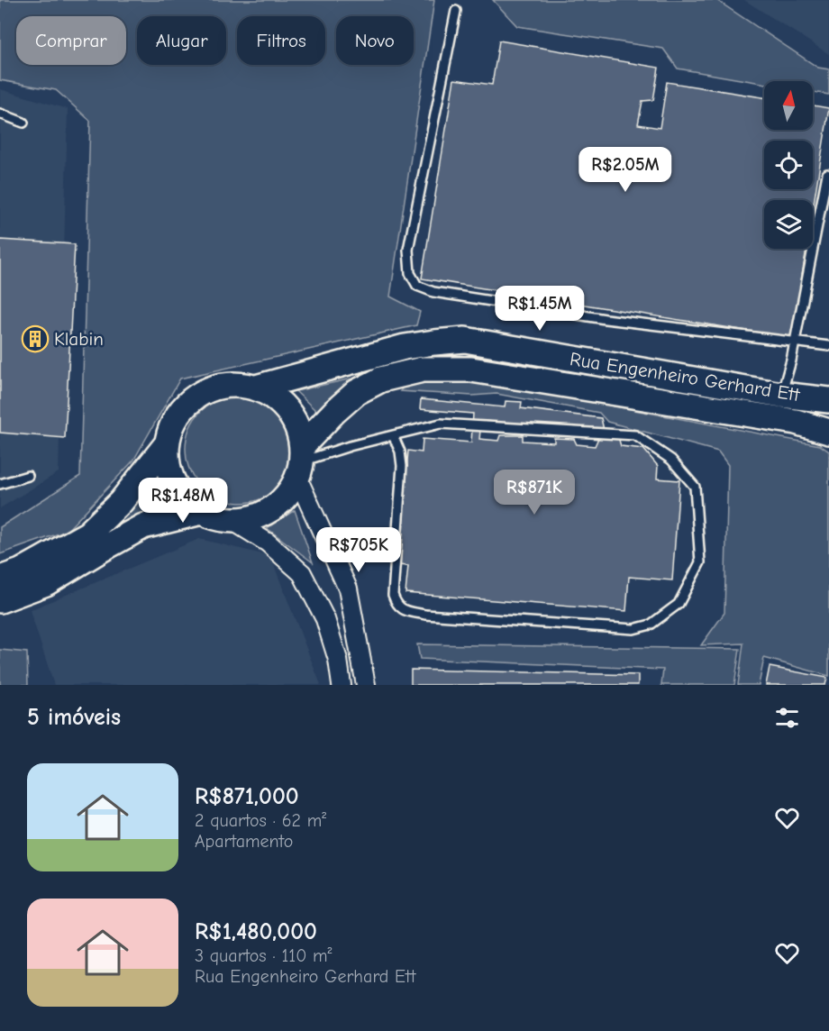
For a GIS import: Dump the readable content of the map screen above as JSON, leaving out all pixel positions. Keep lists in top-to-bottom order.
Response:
{
  "streets": {
    "main road": ["Rua Engenheiro Gerhard Ett"]
  },
  "places": {
    "building": ["Klabin"]
  },
  "north": "top",
  "page": {
    "chip": [
      "Comprar",
      "Alugar",
      "Filtros",
      "Novo"
    ],
    "price": [
      "R$2.05M",
      "R$1.45M",
      "R$871K",
      "R$1.48M",
      "R$705K"
    ],
    "heading": "5 imóveis",
    "list": [
      {
        "name": "R$871,000",
        "note": "2 quartos · 62 m² · Apartamento"
      },
      {
        "name": "R$1,480,000",
        "note": "3 quartos · 110 m² · Rua Engenheiro Gerhard Ett"
      }
    ]
  }
}
